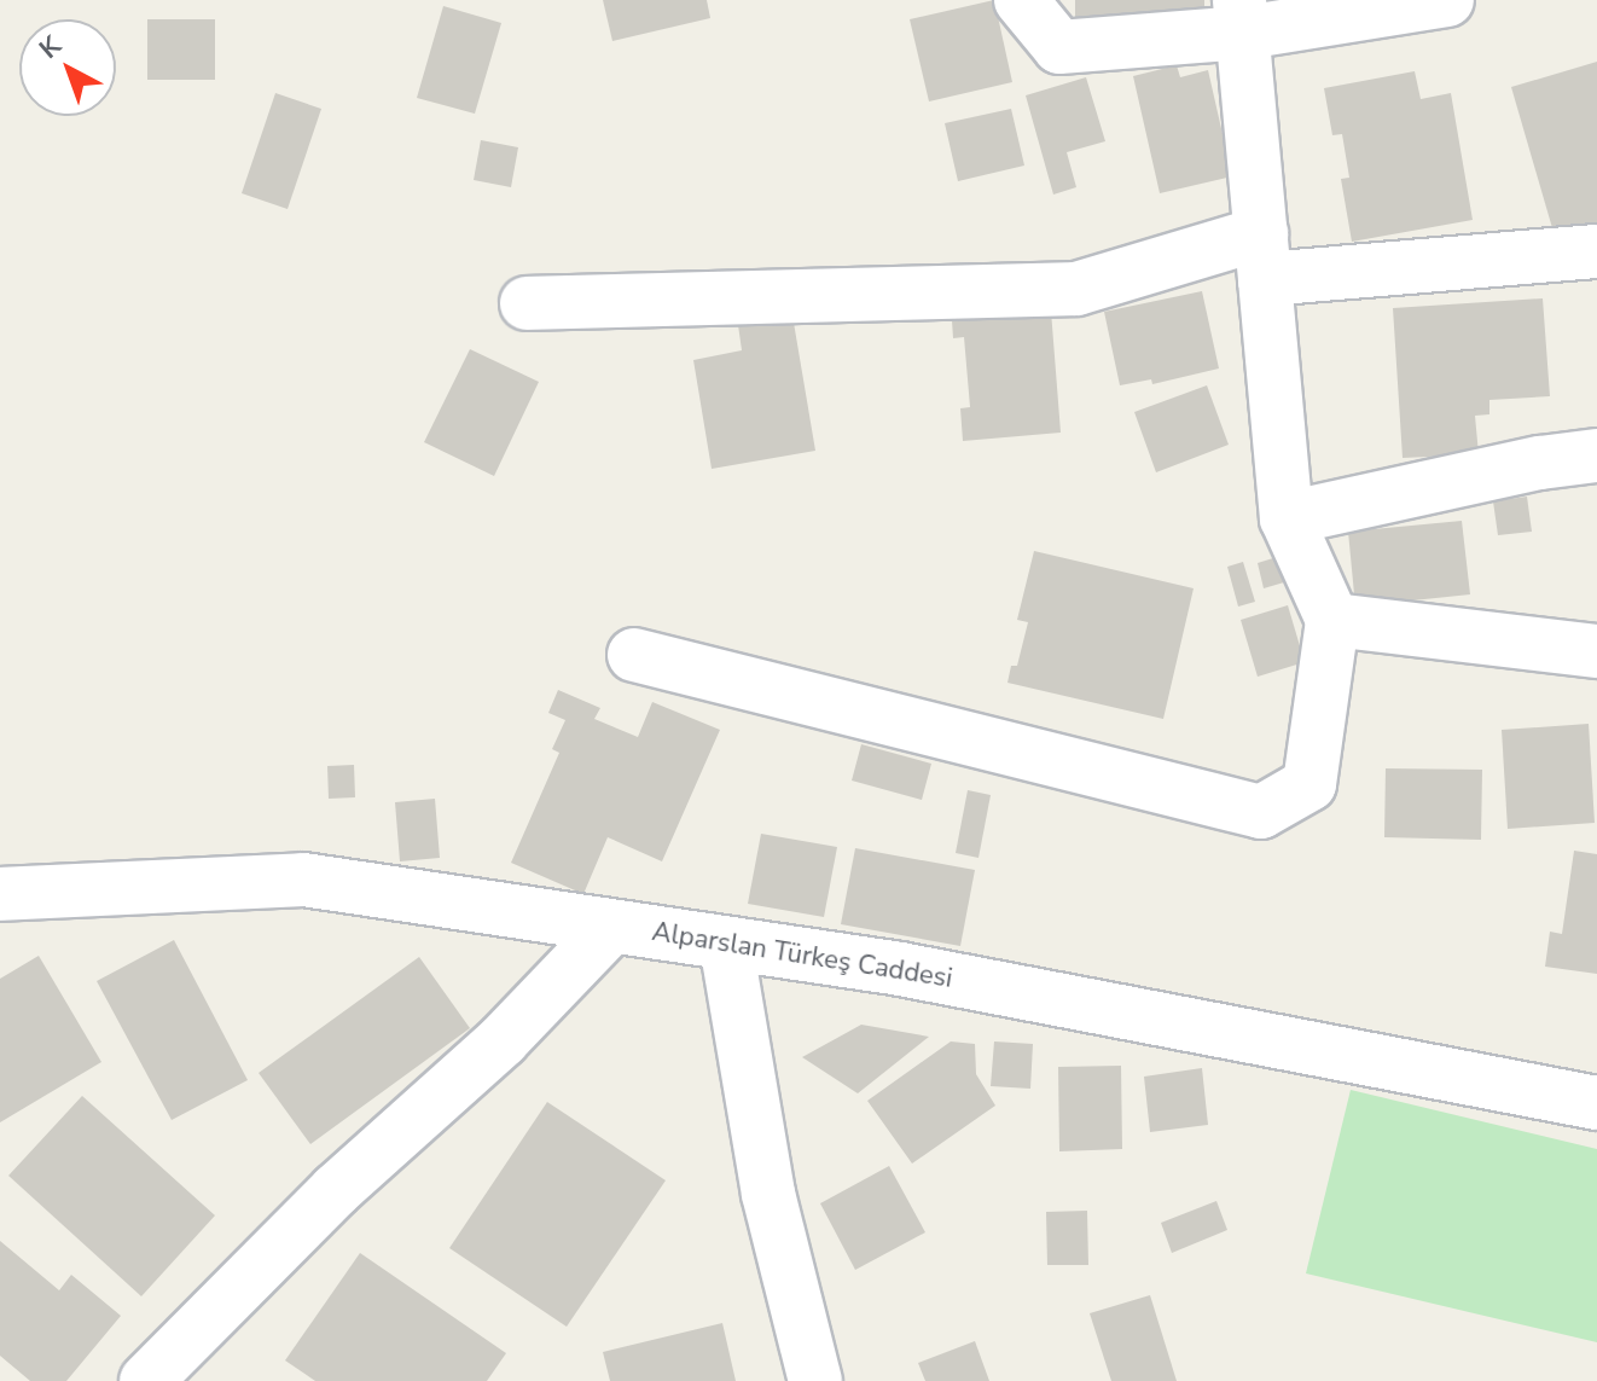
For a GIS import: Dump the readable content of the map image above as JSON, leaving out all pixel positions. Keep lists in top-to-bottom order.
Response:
{
  "streets": {
    "street": ["Alparslan Türkeş Caddesi"]
  },
  "north": "top left"
}
